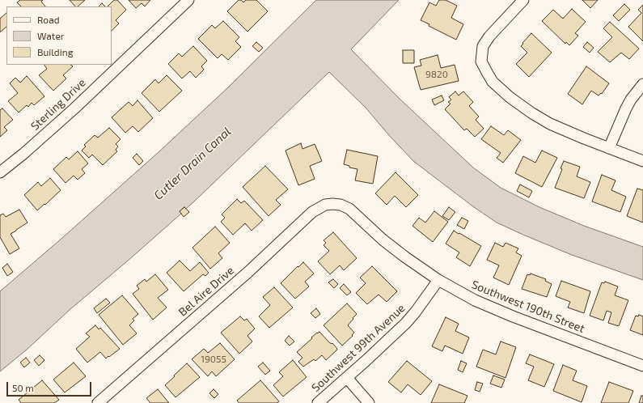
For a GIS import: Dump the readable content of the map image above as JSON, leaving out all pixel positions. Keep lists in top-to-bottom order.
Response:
{
  "streets": {
    "street": [
      "Sterling Drive",
      "Bel Aire Drive",
      "Southwest 190th Street",
      "Southwest 99th Avenue"
    ]
  },
  "crossings": [
    ["Bel Aire Drive", "Southwest 190th Street"],
    ["Southwest 190th Street", "Southwest 99th Avenue"]
  ],
  "water": ["Cutler Drain Canal"],
  "house_numbers": ["9820", "19055"],
  "legend": ["Road", "Water", "Building"],
  "scale_bar": "50 m"
}
